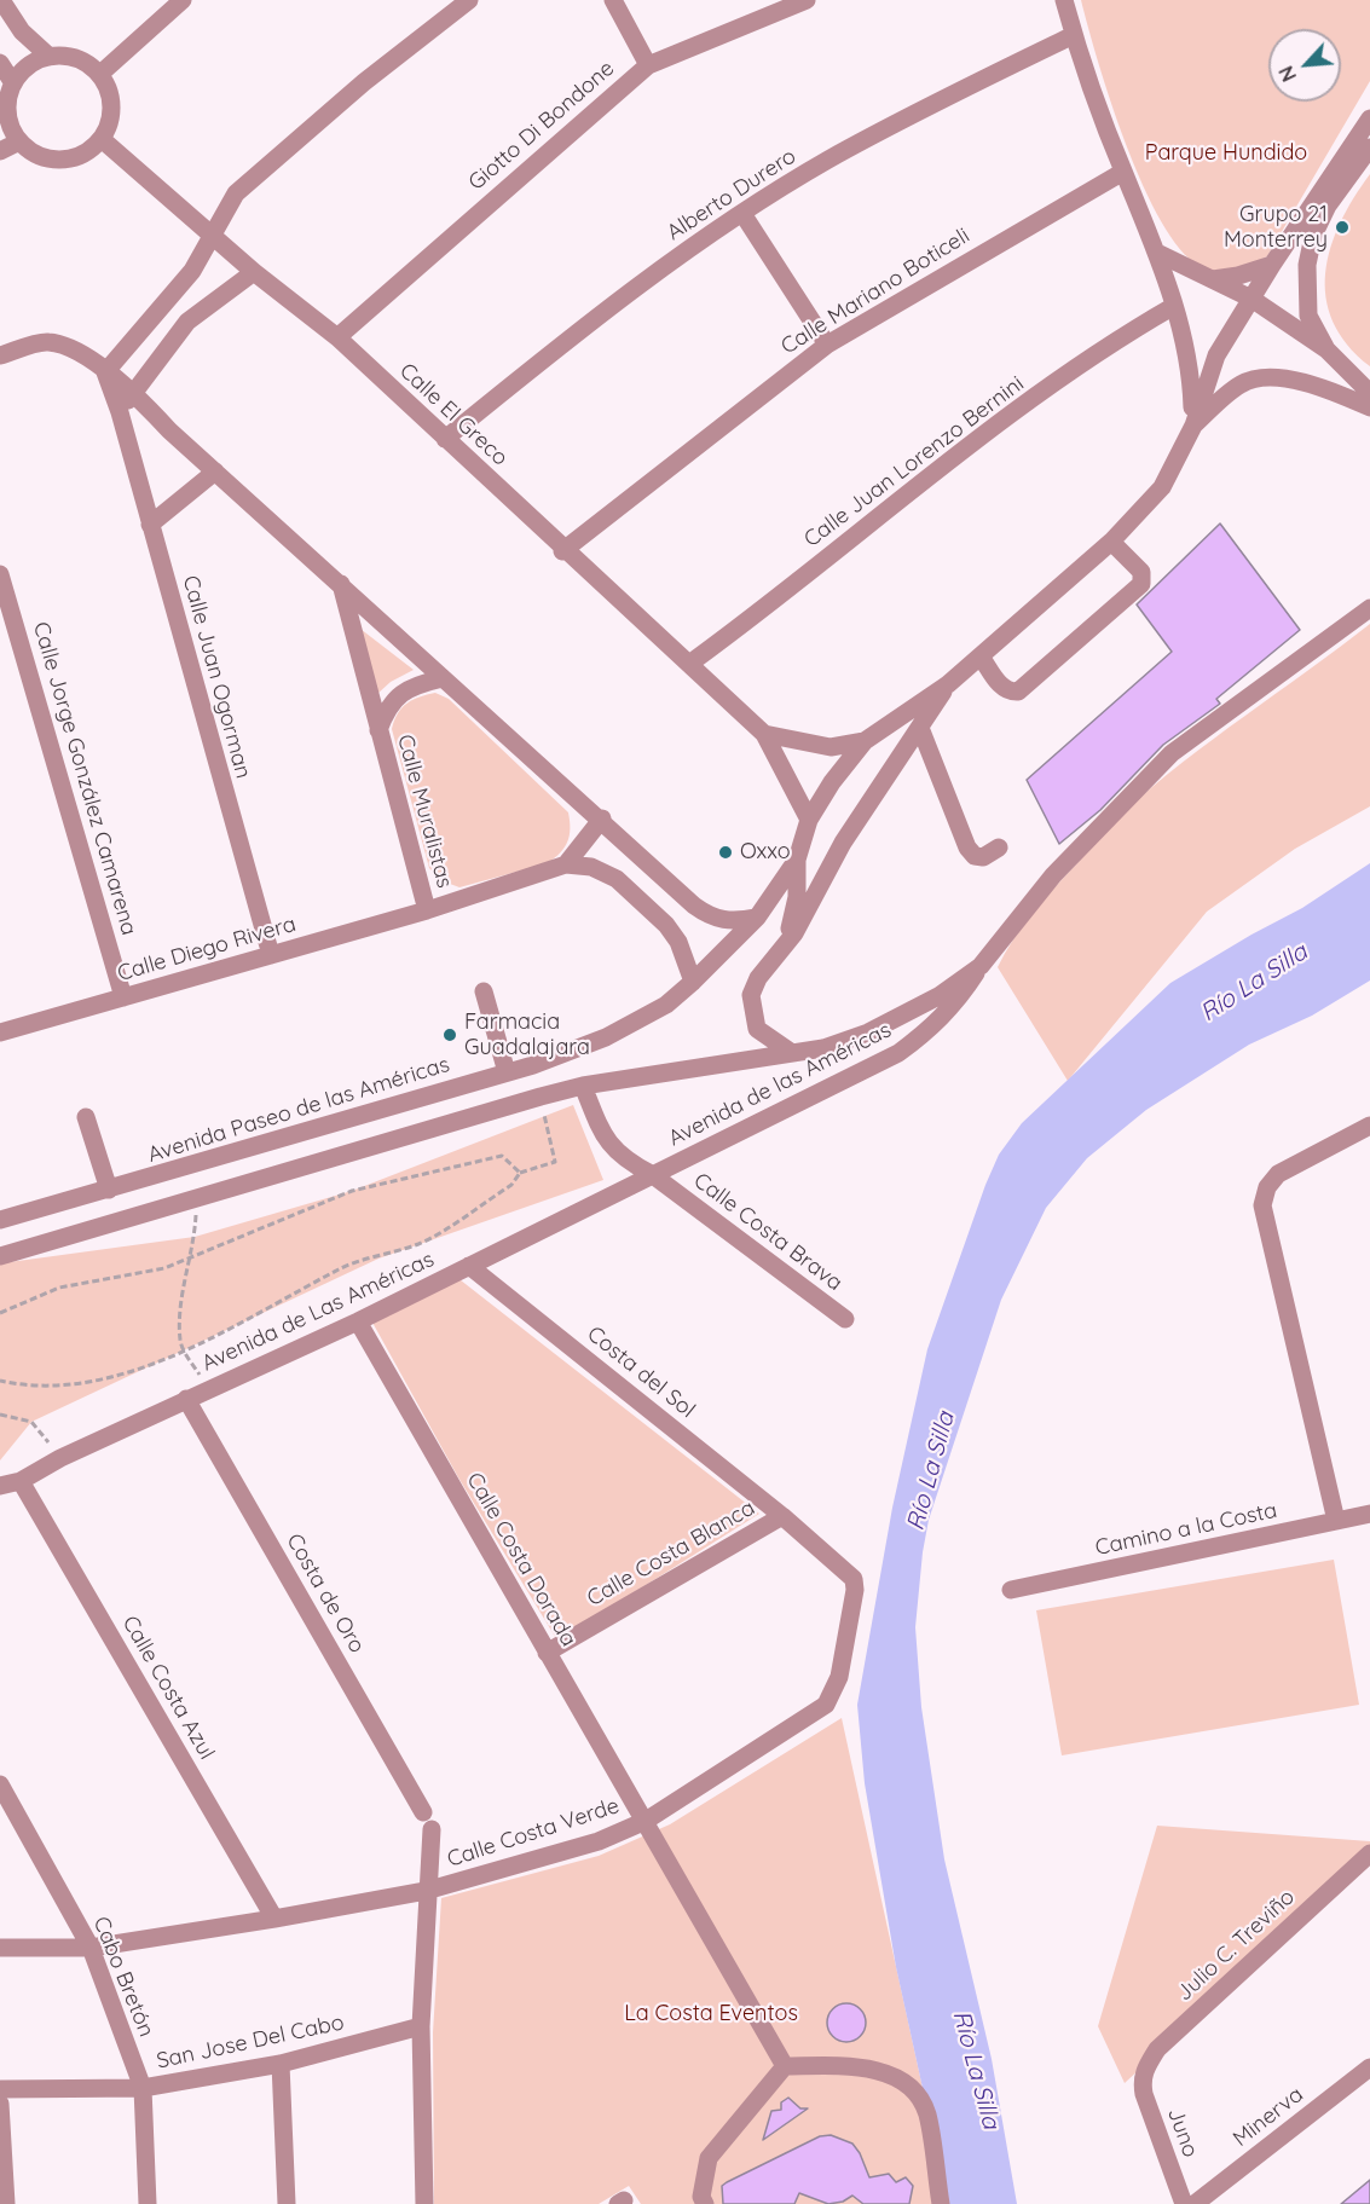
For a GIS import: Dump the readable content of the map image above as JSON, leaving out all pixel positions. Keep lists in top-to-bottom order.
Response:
{
  "streets": {
    "street": [
      "Giotto Di Bondone",
      "Alberto Durero",
      "Calle Mariano Boticeli",
      "Calle El Greco",
      "Calle Juan Lorenzo Bernini",
      "Calle Juan Ogorman",
      "Calle Jorge González Camarena",
      "Calle Muralistas",
      "Calle Diego Rivera",
      "Avenida de las Américas",
      "Avenida Paseo de las Américas",
      "Calle Costa Brava",
      "Avenida de Las Américas",
      "Costa del Sol",
      "Camino a la Costa",
      "Calle Costa Blanca",
      "Calle Costa Dorada",
      "Costa de Oro",
      "Calle Costa Azul",
      "Calle Costa Verde",
      "Julio C. Treviño",
      "Cabo Bretón",
      "San Jose Del Cabo",
      "Minerva",
      "Juno"
    ]
  },
  "crossings": [
    ["Giotto Di Bondone", "Calle El Greco"],
    ["Alberto Durero", "Calle El Greco"],
    ["Calle Mariano Boticeli", "Calle El Greco"],
    ["Calle El Greco", "Calle Juan Lorenzo Bernini"],
    ["Calle El Greco", "Avenida Paseo de las Américas"],
    ["Calle Juan Ogorman", "Calle Diego Rivera"],
    ["Calle Jorge González Camarena", "Calle Diego Rivera"],
    ["Calle Muralistas", "Calle Diego Rivera"],
    ["Calle Muralistas", "Avenida Paseo de las Américas"],
    ["Avenida de las Américas", "Calle Costa Brava"],
    ["Avenida de las Américas", "Avenida de Las Américas"],
    ["Calle Costa Brava", "Avenida de Las Américas"],
    ["Avenida de Las Américas", "Costa del Sol"],
    ["Avenida de Las Américas", "Calle Costa Dorada"],
    ["Avenida de Las Américas", "Costa de Oro"],
    ["Avenida de Las Américas", "Calle Costa Azul"],
    ["Costa del Sol", "Calle Costa Blanca"],
    ["Costa del Sol", "Calle Costa Verde"],
    ["Calle Costa Blanca", "Calle Costa Dorada"],
    ["Calle Costa Blanca", "Calle Costa Verde"],
    ["Calle Costa Dorada", "Calle Costa Verde"],
    ["Calle Costa Azul", "Calle Costa Verde"],
    ["Calle Costa Verde", "Cabo Bretón"],
    ["Julio C. Treviño", "Juno"],
    ["Cabo Bretón", "San Jose Del Cabo"]
  ],
  "water": ["Río La Silla"],
  "parks": ["Parque Hundido", "La Costa Eventos"],
  "places": ["Grupo 21 Monterrey", "Oxxo", "Farmacia Guadalajara"],
  "north": "bottom left"
}
